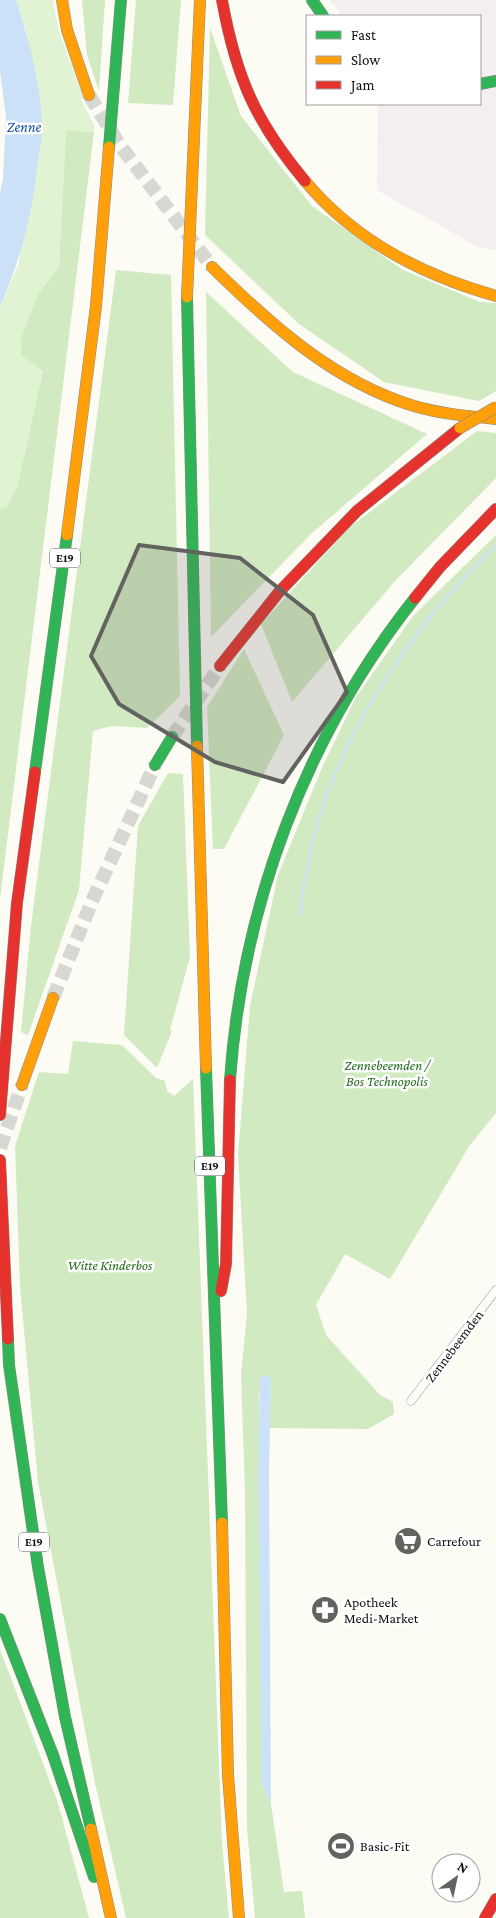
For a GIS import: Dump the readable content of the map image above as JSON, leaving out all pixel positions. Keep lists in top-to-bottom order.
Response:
{
  "streets": {
    "main road": ["E19"],
    "street": ["Zennebeemden"]
  },
  "water": ["Zenne"],
  "parks": ["Zennebeemden / Bos Technopolis", "Witte Kinderbos"],
  "places": {
    "supermarket": ["Carrefour"],
    "pharmacy": ["Apotheek Medi-Market"],
    "sports": ["Basic-Fit"]
  },
  "legend": ["Fast", "Slow", "Jam"],
  "north": "top right"
}
